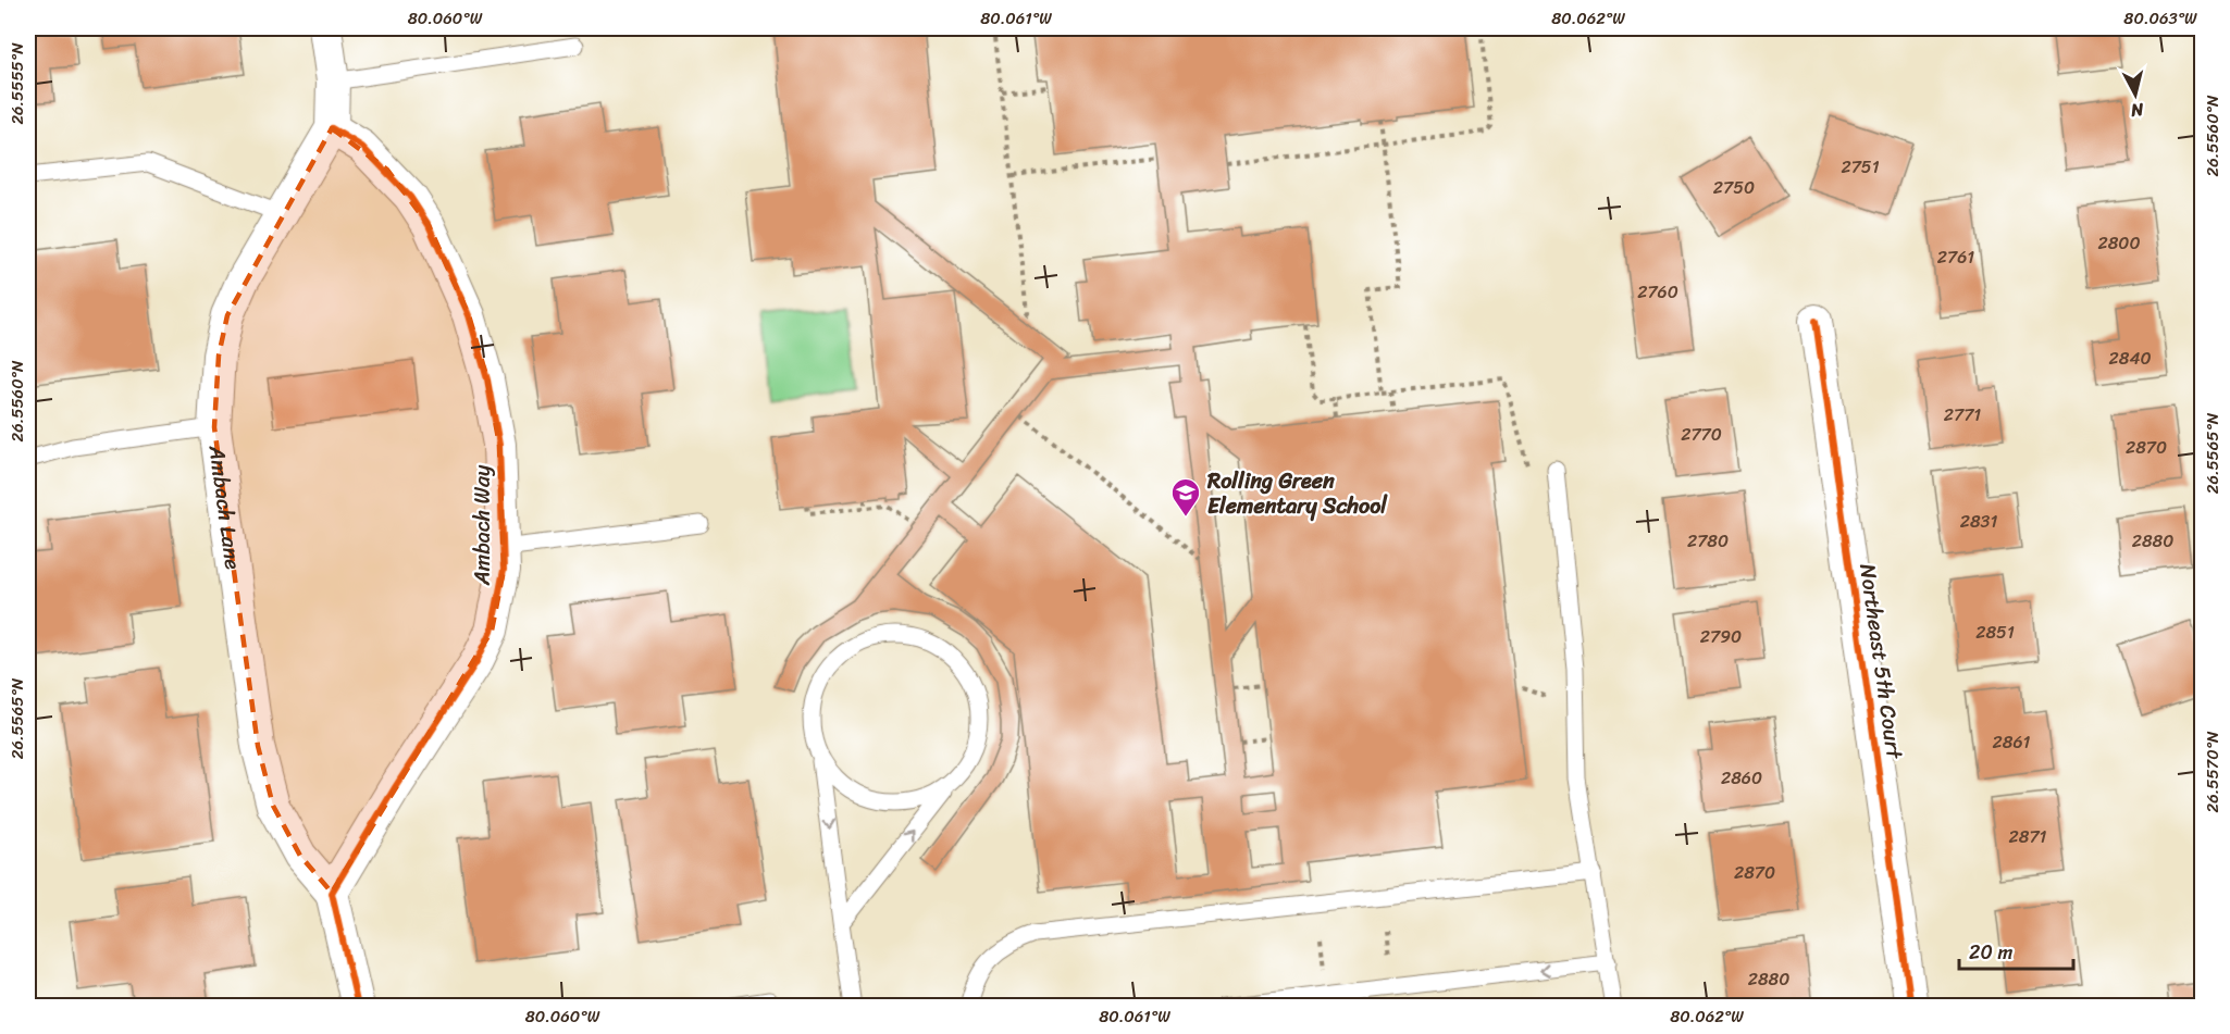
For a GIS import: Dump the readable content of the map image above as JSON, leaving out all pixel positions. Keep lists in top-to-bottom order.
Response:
{
  "streets": {
    "street": ["Ambach Lane", "Ambach Way", "Northeast 5th Court"]
  },
  "crossings": [
    ["Ambach Lane", "Ambach Way"]
  ],
  "places": {
    "school or university": ["Rolling Green Elementary School"]
  },
  "house_numbers": [
    "2751",
    "2750",
    "2800",
    "2761",
    "2760",
    "2840",
    "2771",
    "2770",
    "2870",
    "2831",
    "2780",
    "2880",
    "2851",
    "2790",
    "2861",
    "2860",
    "2871",
    "2870",
    "2880"
  ],
  "scale_bar": "20 m",
  "north": "bottom",
  "coordinates": [
    "80.060°W",
    "80.061°W",
    "80.062°W",
    "80.063°W",
    "26.5555°N",
    "26.5560°N",
    "26.5565°N",
    "26.5570°N"
  ]
}
